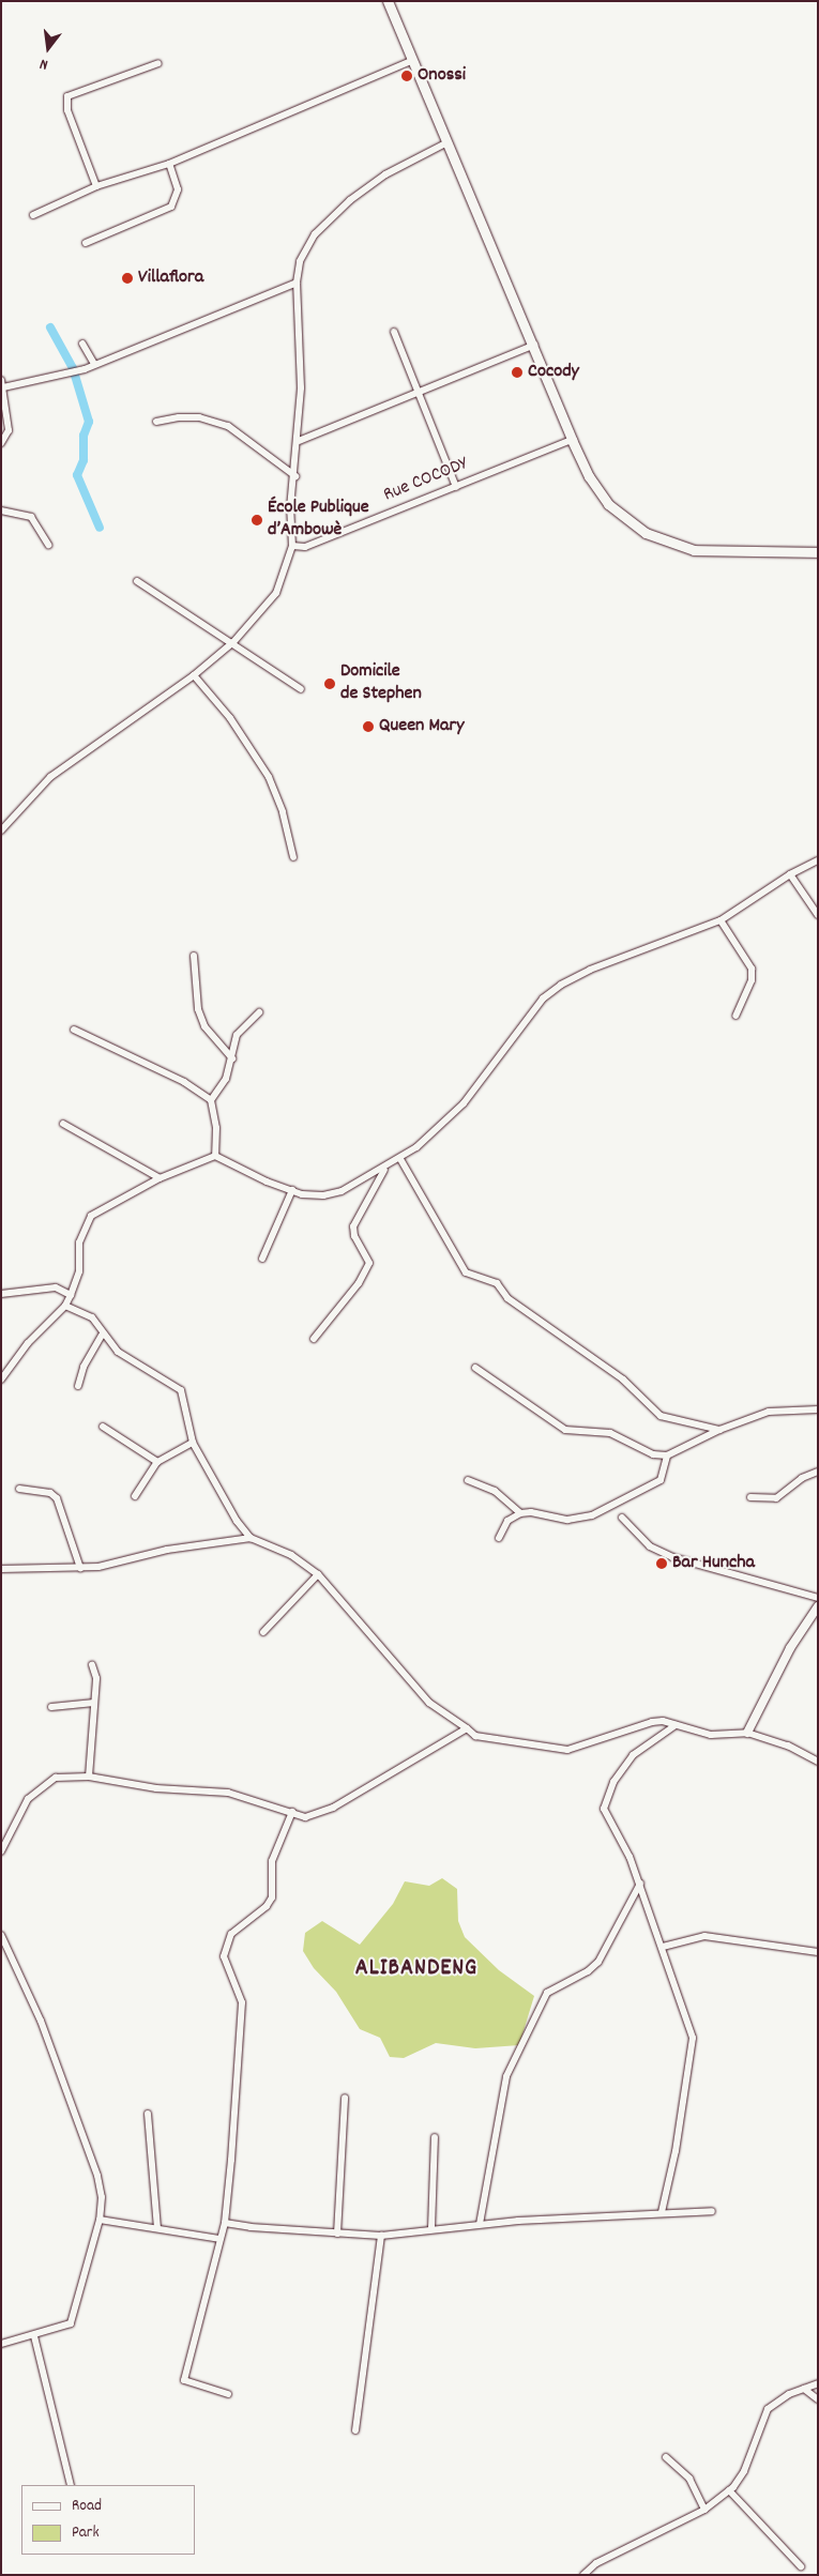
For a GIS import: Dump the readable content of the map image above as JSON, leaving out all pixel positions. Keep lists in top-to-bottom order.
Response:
{
  "streets": {
    "street": ["Rue COCODY"]
  },
  "districts": ["ALIBANDENG"],
  "places": [
    "Onossi",
    "Villaflora",
    "Cocody",
    "École Publique d’Ambowè",
    "Domicile de Stephen",
    "Queen Mary",
    "Bar Huncha"
  ],
  "legend": ["Road", "Park"],
  "north": "bottom"
}
